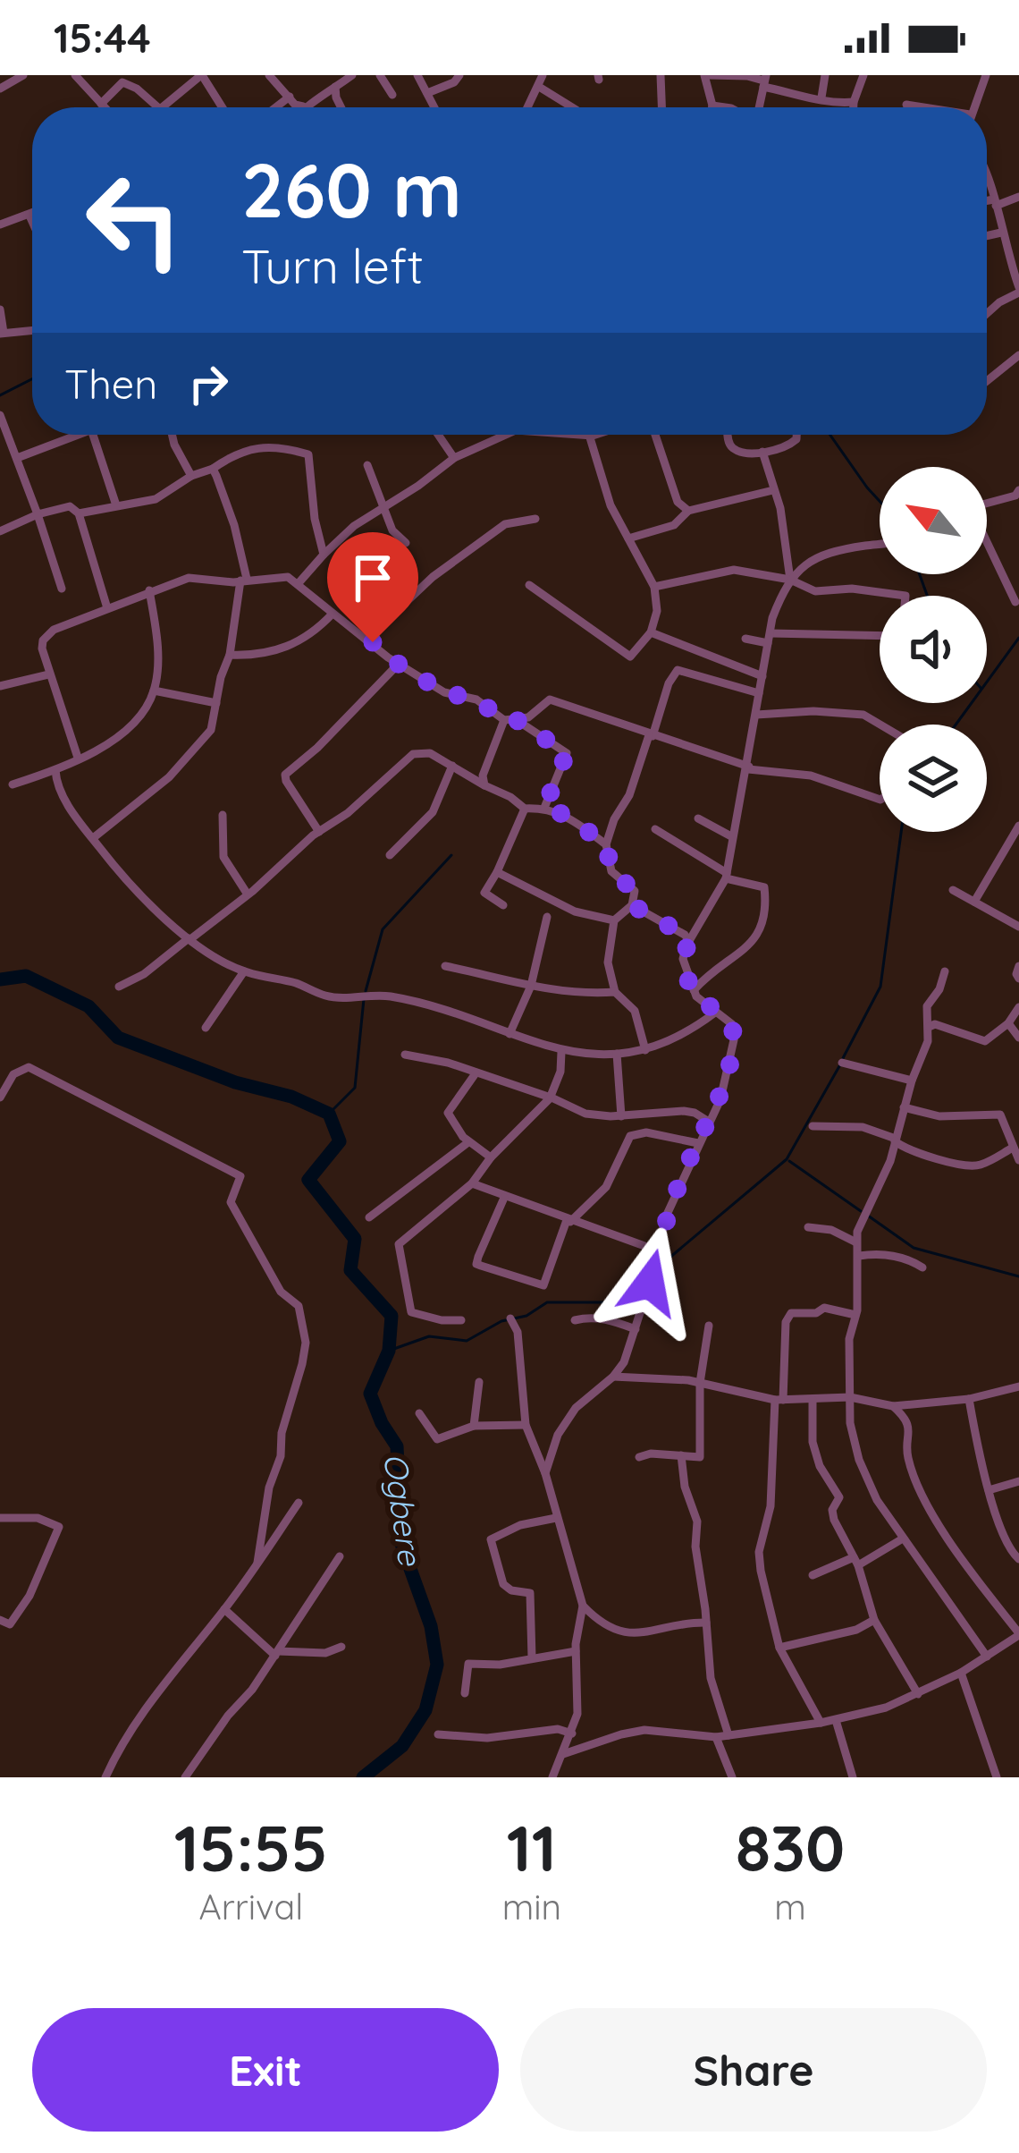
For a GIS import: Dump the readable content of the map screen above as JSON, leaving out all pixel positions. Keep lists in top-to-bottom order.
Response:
{
  "water": ["Ogbere"],
  "north": "top left",
  "page": {
    "status": "15:44",
    "turn": ["260 m", "Turn left"],
    "then": "Then",
    "eta": [
      "15:55",
      "Arrival",
      "11",
      "min",
      "830",
      "m"
    ],
    "buttons": ["Exit", "Share"]
  }
}
